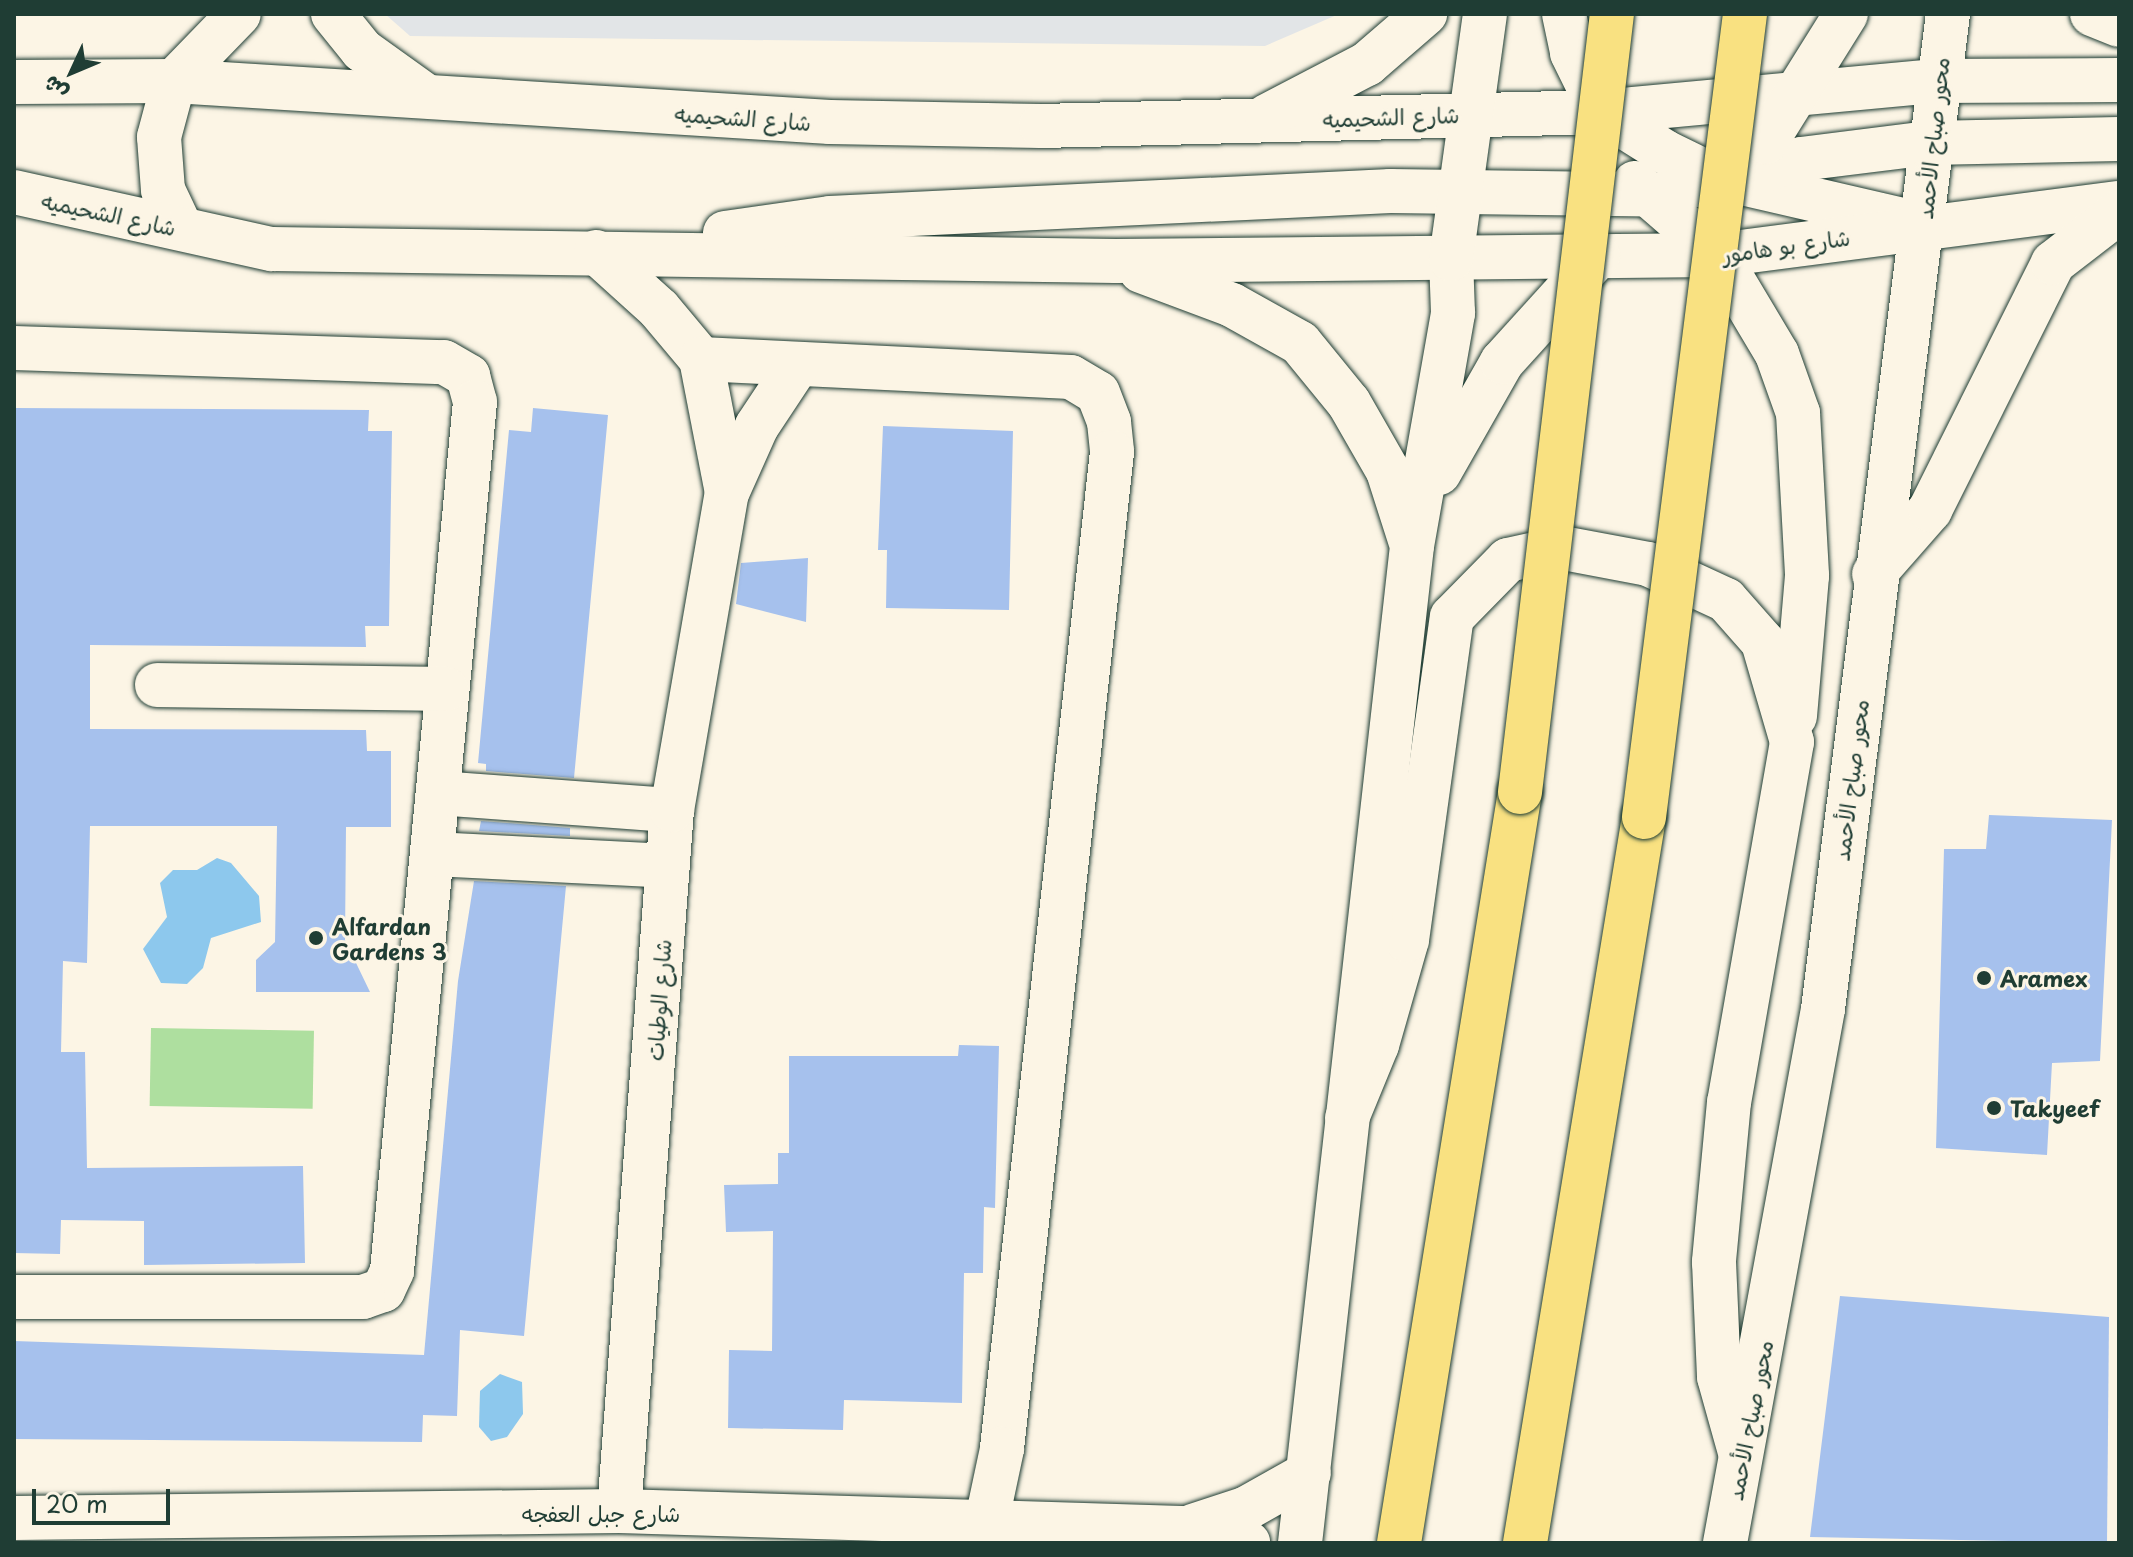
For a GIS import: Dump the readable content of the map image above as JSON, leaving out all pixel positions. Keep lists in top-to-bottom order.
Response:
{
  "streets": {
    "street": [
      "شارع الشحيميه",
      "محور صباح الأحمد",
      "شارع بو هامور",
      "شارع الوطيات",
      "شارع جبل العفجه"
    ]
  },
  "crossings": [
    ["شارع الشحيميه", "شارع بو هامور"],
    ["شارع الشحيميه", "شارع الوطيات"],
    ["محور صباح الأحمد", "شارع بو هامور"],
    ["شارع الوطيات", "شارع جبل العفجه"]
  ],
  "places": ["Alfardan Gardens 3", "Aramex", "Takyeef"],
  "scale_bar": "20 m",
  "north": "bottom left"
}
